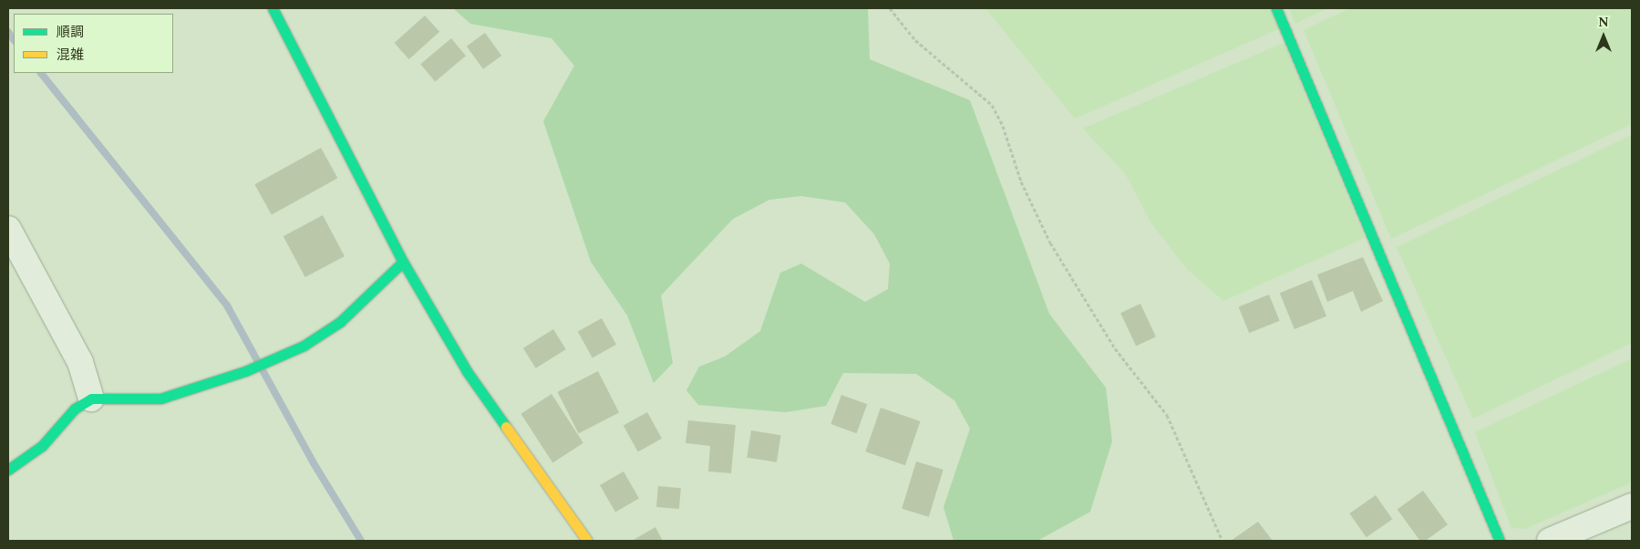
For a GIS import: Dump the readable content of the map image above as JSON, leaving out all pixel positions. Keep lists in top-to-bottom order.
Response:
{
  "legend": ["順調", "混雑"],
  "north": "top"
}
